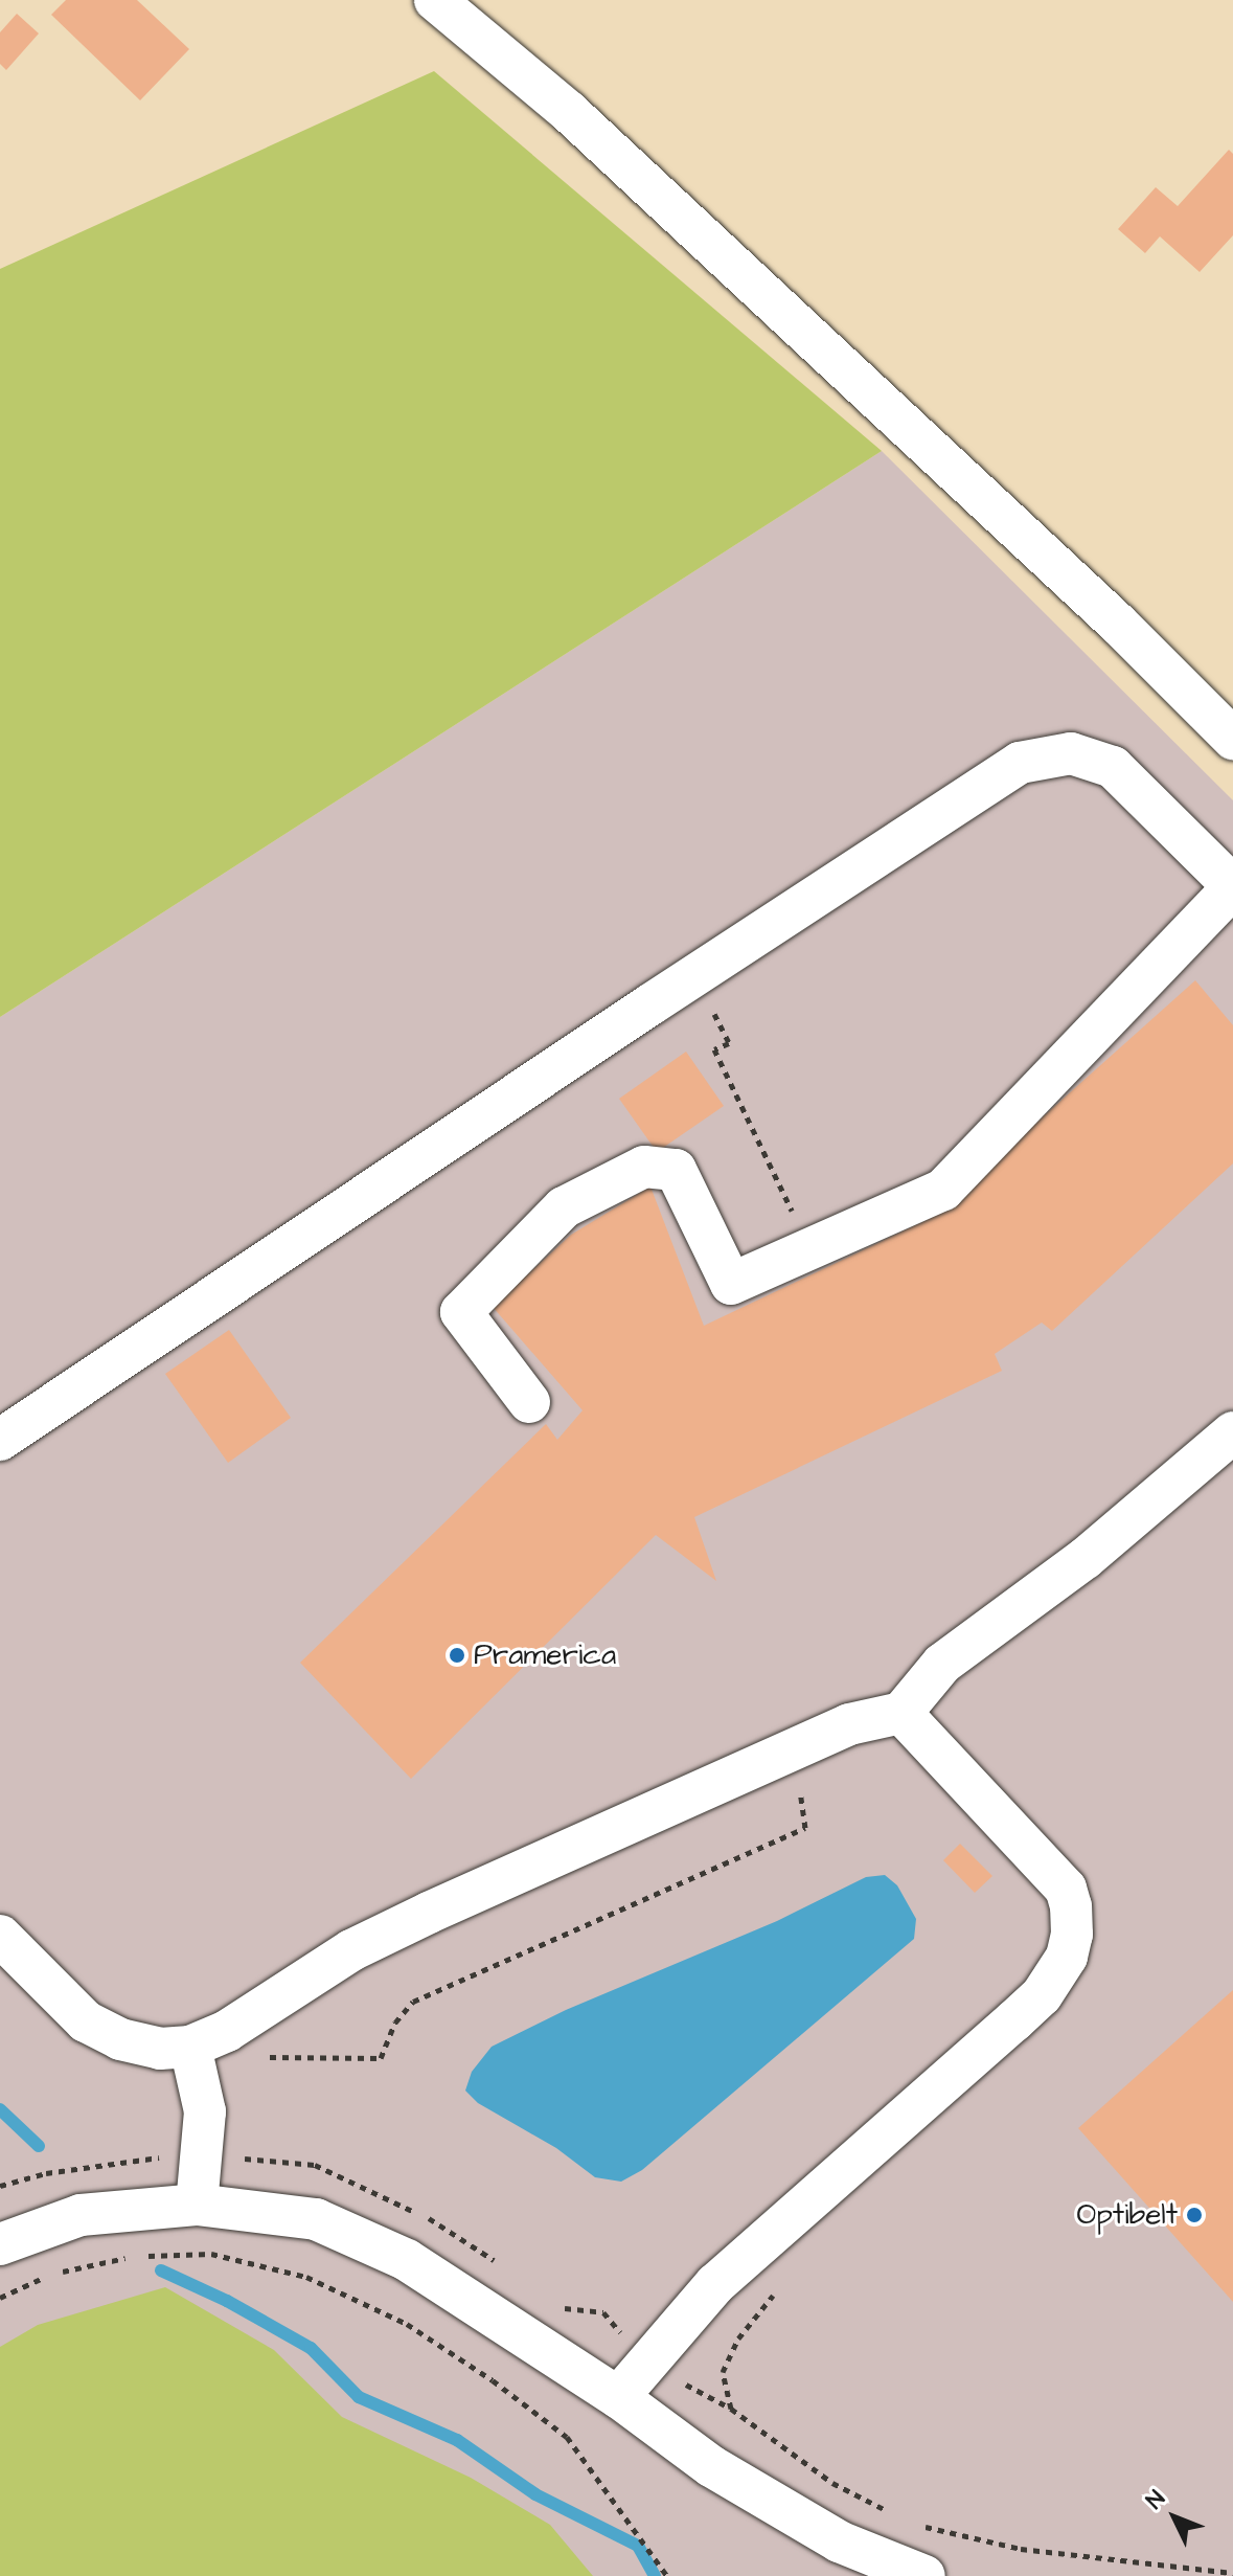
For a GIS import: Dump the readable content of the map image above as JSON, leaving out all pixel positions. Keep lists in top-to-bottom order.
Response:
{
  "places": ["Pramerica", "Optibelt"],
  "north": "top left"
}
